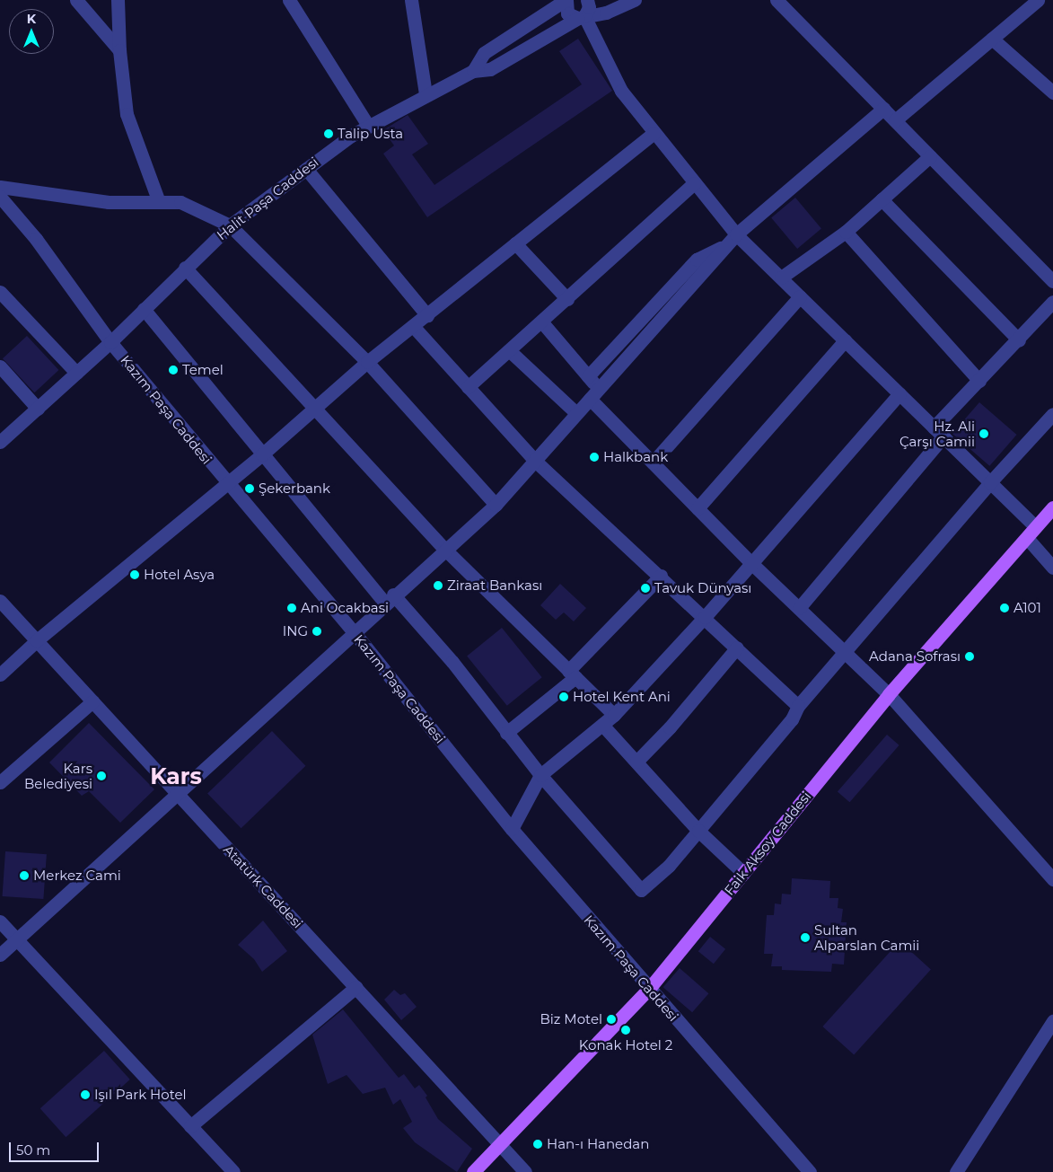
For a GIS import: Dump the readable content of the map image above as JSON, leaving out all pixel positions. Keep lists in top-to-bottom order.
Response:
{
  "streets": {
    "main road": ["Faik Aksoy Caddesi"],
    "street": ["Halit Paşa Caddesi", "Kazım Paşa Caddesi", "Atatürk Caddesi"]
  },
  "crossings": [
    ["Halit Paşa Caddesi", "Kazım Paşa Caddesi"],
    ["Kazım Paşa Caddesi", "Faik Aksoy Caddesi"],
    ["Faik Aksoy Caddesi", "Atatürk Caddesi"]
  ],
  "districts": ["Kars"],
  "places": [
    "Talip Usta",
    "Temel",
    "Hz. Ali Çarşı Camii",
    "Halkbank",
    "Şekerbank",
    "Hotel Asya",
    "Ziraat Bankası",
    "Tavuk Dünyası",
    "Ani Ocakbasi",
    "A101",
    "ING",
    "Adana Sofrası",
    "Hotel Kent Ani",
    "Kars Belediyesi",
    "Merkez Cami",
    "Sultan Alparslan Camii",
    "Biz Motel",
    "Konak Hotel 2",
    "Işıl Park Hotel",
    "Han-ı Hanedan"
  ],
  "scale_bar": "50 m",
  "north": "top"
}
